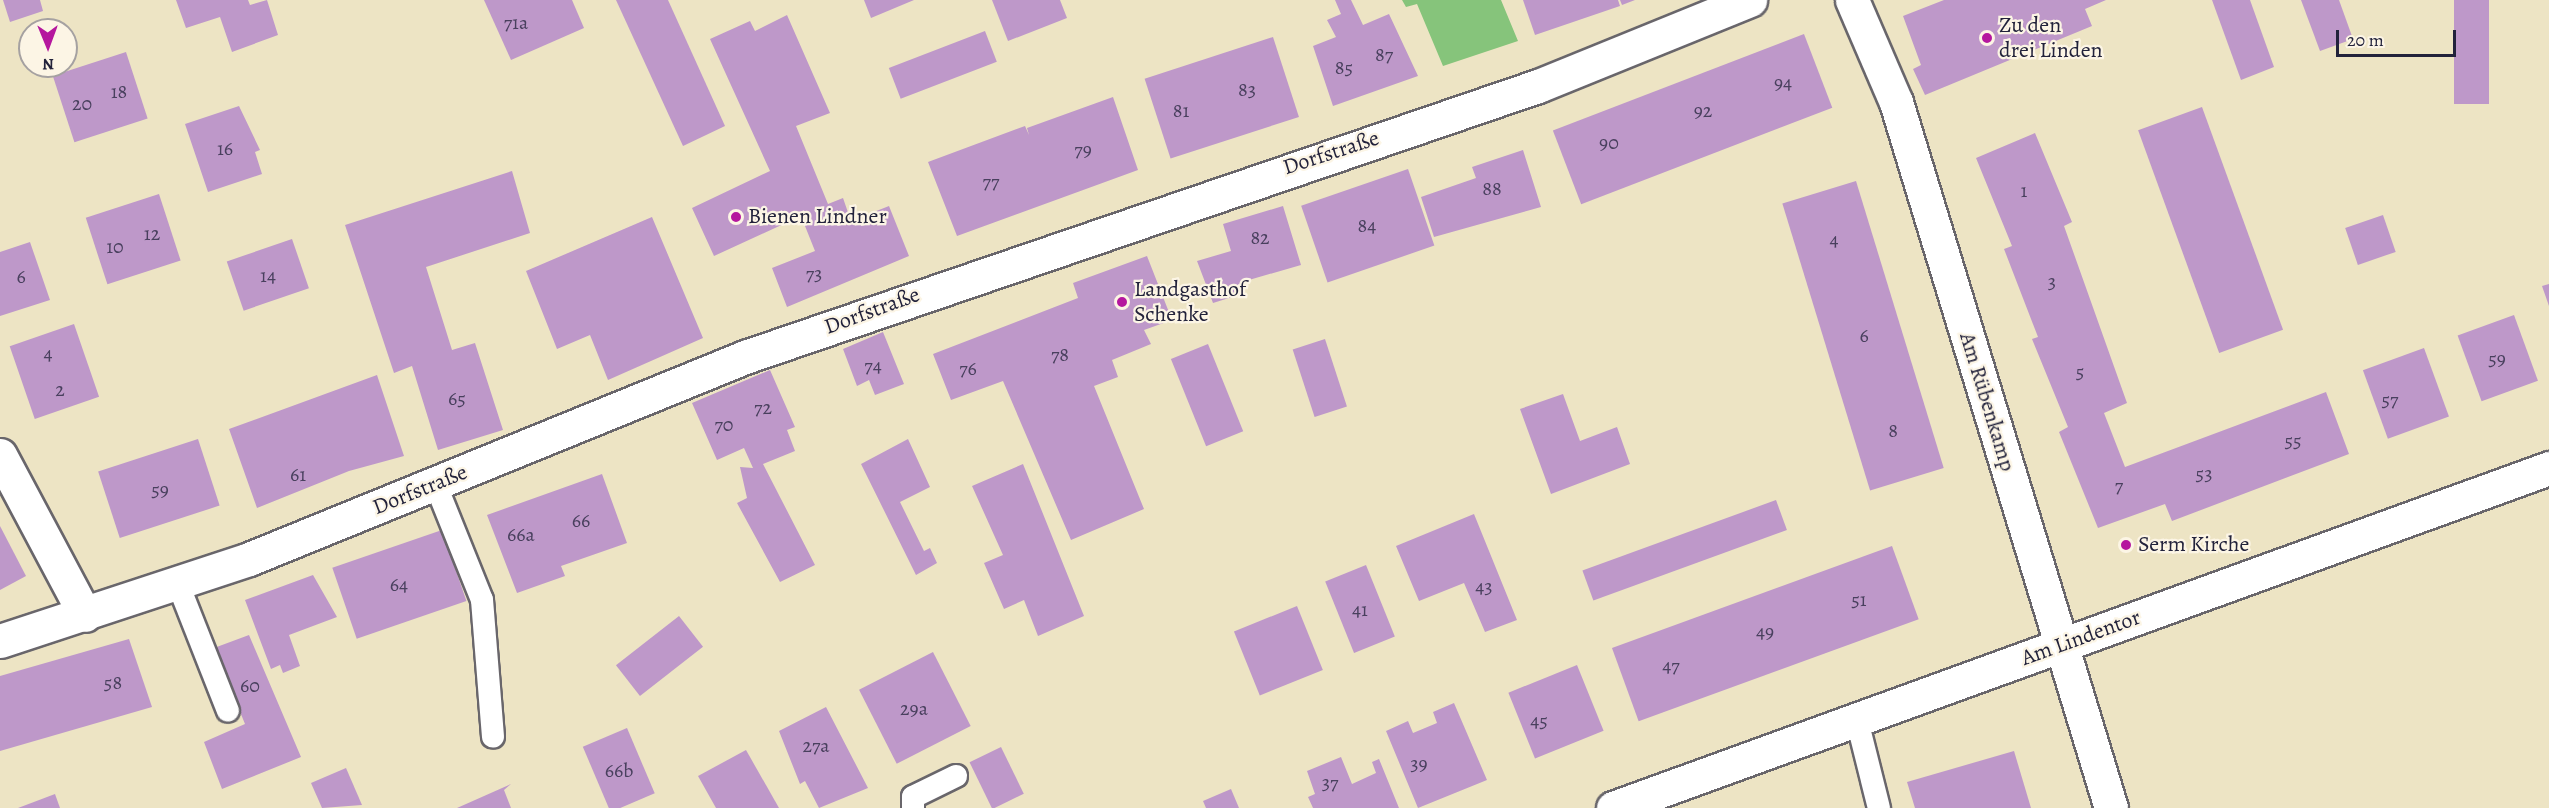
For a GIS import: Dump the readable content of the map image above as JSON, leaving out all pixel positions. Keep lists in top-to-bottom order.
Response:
{
  "streets": {
    "street": ["Dorfstraße", "Am Rübenkamp", "Am Lindentor"]
  },
  "crossings": [
    ["Am Rübenkamp", "Am Lindentor"]
  ],
  "places": [
    "Zu den drei Linden",
    "Bienen Lindner",
    "Landgasthof Schenke",
    "Serm Kirche"
  ],
  "house_numbers": [
    "71a",
    "87",
    "85",
    "94",
    "83",
    "18",
    "20",
    "81",
    "92",
    "90",
    "16",
    "79",
    "77",
    "88",
    "1",
    "84",
    "12",
    "82",
    "4",
    "10",
    "73",
    "14",
    "6",
    "3",
    "6",
    "4",
    "78",
    "59",
    "74",
    "76",
    "5",
    "2",
    "65",
    "57",
    "72",
    "70",
    "8",
    "55",
    "53",
    "61",
    "7",
    "59",
    "66",
    "66a",
    "64",
    "43",
    "51",
    "41",
    "49",
    "47",
    "58",
    "60",
    "29a",
    "45",
    "27a",
    "39",
    "66b",
    "37"
  ],
  "scale_bar": "20 m",
  "north": "bottom"
}
